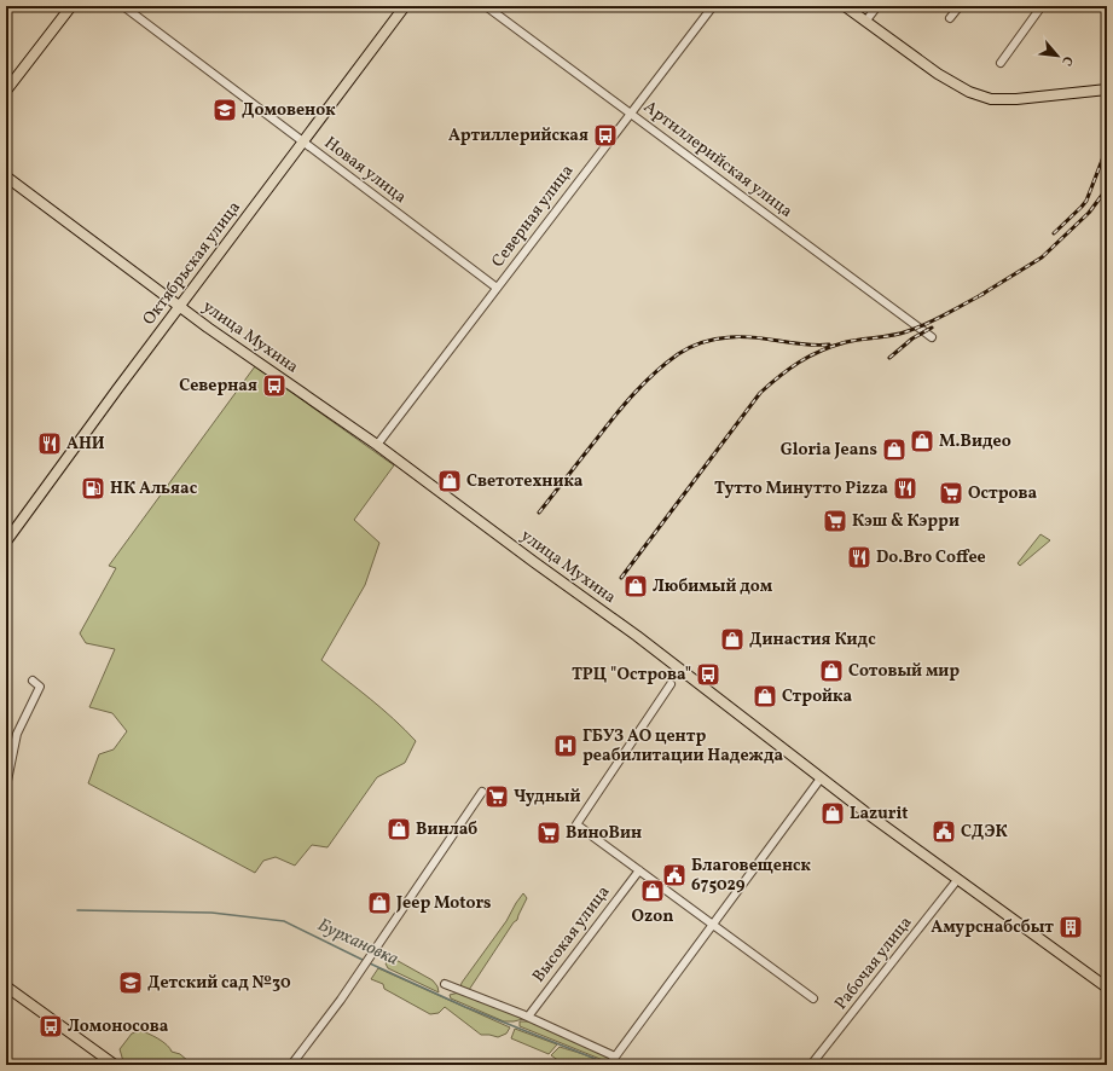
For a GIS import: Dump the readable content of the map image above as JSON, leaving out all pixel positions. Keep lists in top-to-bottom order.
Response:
{
  "streets": {
    "main road": ["Октябрьская улица", "улица Мухина"],
    "street": [
      "Артиллерийская улица",
      "Новая улица",
      "Северная улица",
      "Высокая улица",
      "Рабочая улица"
    ]
  },
  "crossings": [
    ["Артиллерийская улица", "Северная улица"],
    ["Новая улица", "Северная улица"],
    ["Новая улица", "Октябрьская улица"],
    ["Северная улица", "улица Мухина"],
    ["Октябрьская улица", "улица Мухина"],
    ["улица Мухина", "Рабочая улица"]
  ],
  "water": ["Бурхановка"],
  "places": {
    "school or university": ["Домовенок", "Детский сад №30"],
    "bus stop": [
      "Артиллерийская",
      "Северная",
      "ТРЦ \"Острова\"",
      "Ломоносова"
    ],
    "shop": [
      "М.Видео",
      "Gloria Jeans",
      "Светотехника",
      "Любимый дом",
      "Династия Кидс",
      "Сотовый мир",
      "Стройка",
      "Lazurit",
      "Винлаб",
      "Ozon",
      "Jeep Motors"
    ],
    "restaurant": ["АНИ", "Тутто Минутто Pizza", "Do.Bro Coffee"],
    "fuel station": ["НК Альяас"],
    "supermarket": [
      "Острова",
      "Кэш & Кэрри",
      "Чудный",
      "ВиноВин"
    ],
    "hospital": ["ГБУЗ АО центр реабилитации Надежда"],
    "public building": ["СДЭК", "Благовещенск 675029"],
    "building": ["Амурснабсбыт"]
  },
  "north": "bottom right"
}
